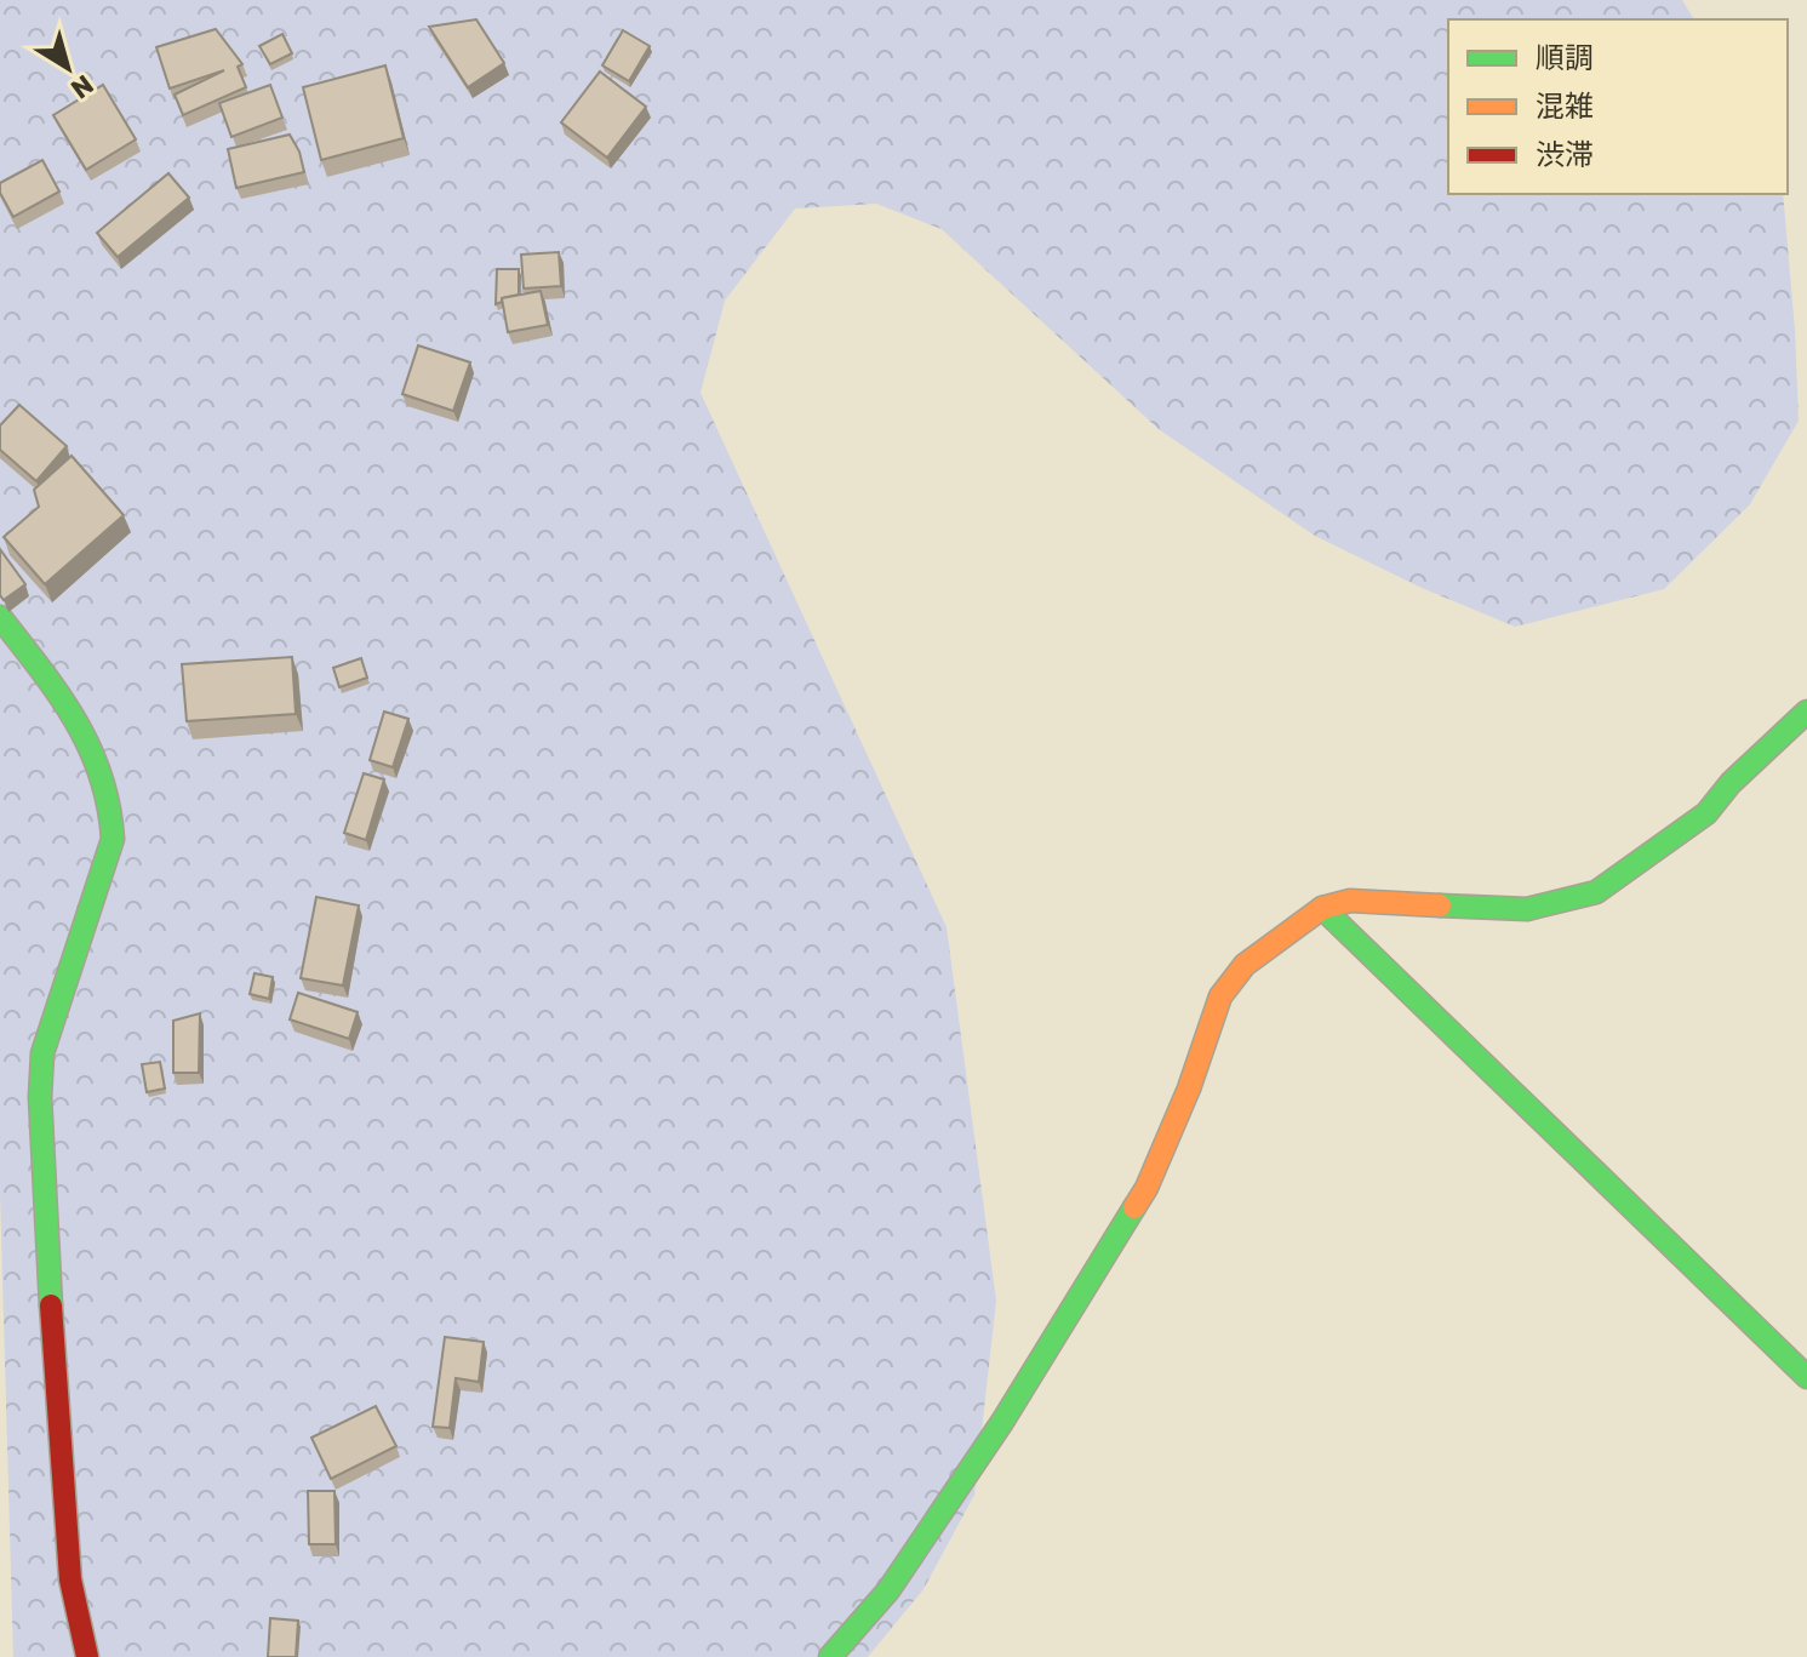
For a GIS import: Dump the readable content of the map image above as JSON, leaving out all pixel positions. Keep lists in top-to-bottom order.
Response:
{
  "legend": ["順調", "混雑", "渋滞"],
  "north": "bottom right"
}
